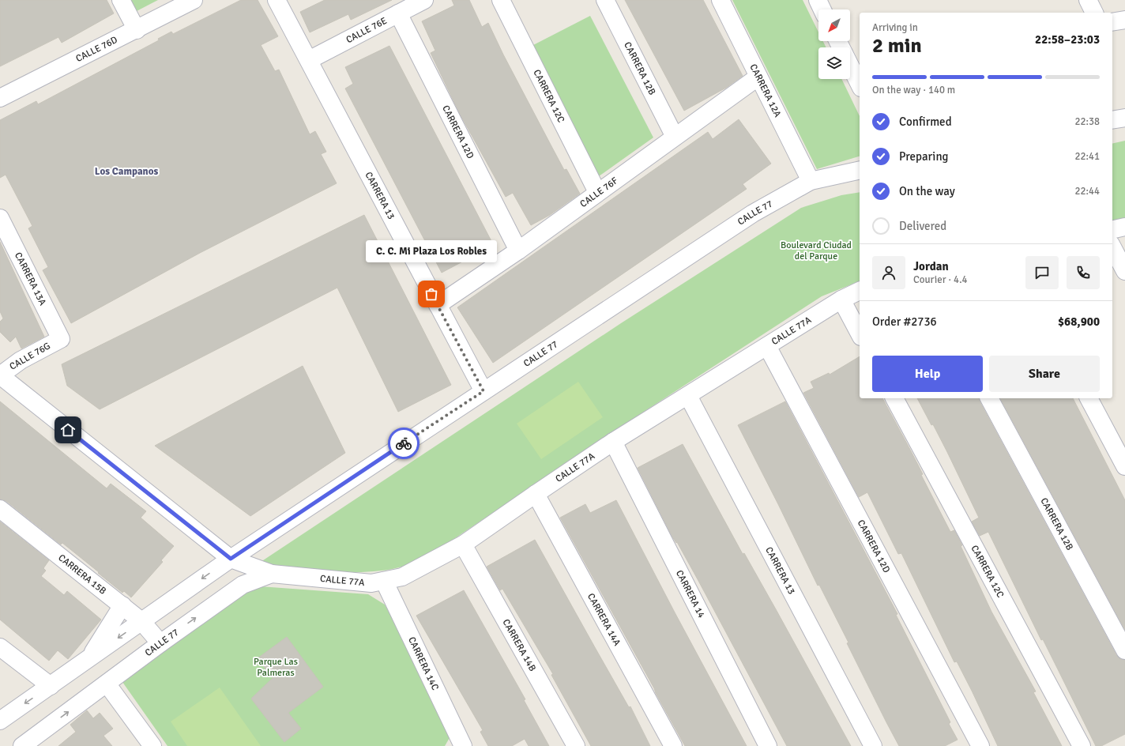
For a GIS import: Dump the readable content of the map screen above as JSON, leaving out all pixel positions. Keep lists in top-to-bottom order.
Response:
{
  "streets": {
    "street": [
      "CALLE 76E",
      "CALLE 76D",
      "CARRERA 12B",
      "CARRERA 12A",
      "CARRERA 12C",
      "CARRERA 12D",
      "CALLE 76F",
      "CARRERA 13",
      "CALLE 77",
      "CARRERA 13A",
      "CALLE 77A",
      "CALLE 76G",
      "CARRERA 15B",
      "CARRERA 14",
      "CARRERA 14A",
      "CARRERA 14B",
      "CARRERA 14C"
    ]
  },
  "crossings": [
    ["CALLE 76E", "CARRERA 12D"],
    ["CALLE 76E", "CARRERA 13"],
    ["CARRERA 12B", "CALLE 76F"],
    ["CARRERA 12A", "CALLE 76F"],
    ["CARRERA 12A", "CALLE 77"],
    ["CARRERA 12C", "CALLE 76F"],
    ["CARRERA 12D", "CALLE 76F"],
    ["CARRERA 12D", "CALLE 77A"],
    ["CALLE 76F", "CARRERA 13"],
    ["CARRERA 13", "CALLE 77"],
    ["CARRERA 13", "CALLE 77A"],
    ["CALLE 77", "CALLE 77A"],
    ["CALLE 77", "CARRERA 15B"],
    ["CARRERA 13A", "CALLE 76G"],
    ["CALLE 77A", "CARRERA 14"],
    ["CALLE 77A", "CARRERA 14A"],
    ["CALLE 77A", "CARRERA 14B"],
    ["CALLE 77A", "CARRERA 14C"]
  ],
  "districts": ["Los Campanos"],
  "parks": ["Boulevard Ciudad del Parque", "Parque Las Palmeras"],
  "places": ["C. C. Mi Plaza Los Robles"],
  "north": "bottom left",
  "page": {
    "heading": ["2 min", "Arriving in", "22:58–23:03"],
    "panel": [
      "Jordan",
      "Courier · 4.4",
      "Order #2736",
      "$68,900"
    ],
    "bar": "On the way · 140 m",
    "list": [
      ["Confirmed", "22:38"],
      ["Preparing", "22:41"],
      ["On the way", "22:44"],
      "Delivered"
    ],
    "bubble": "C. C. Mi Plaza Los Robles",
    "buttons": ["Help", "Share"]
  }
}
